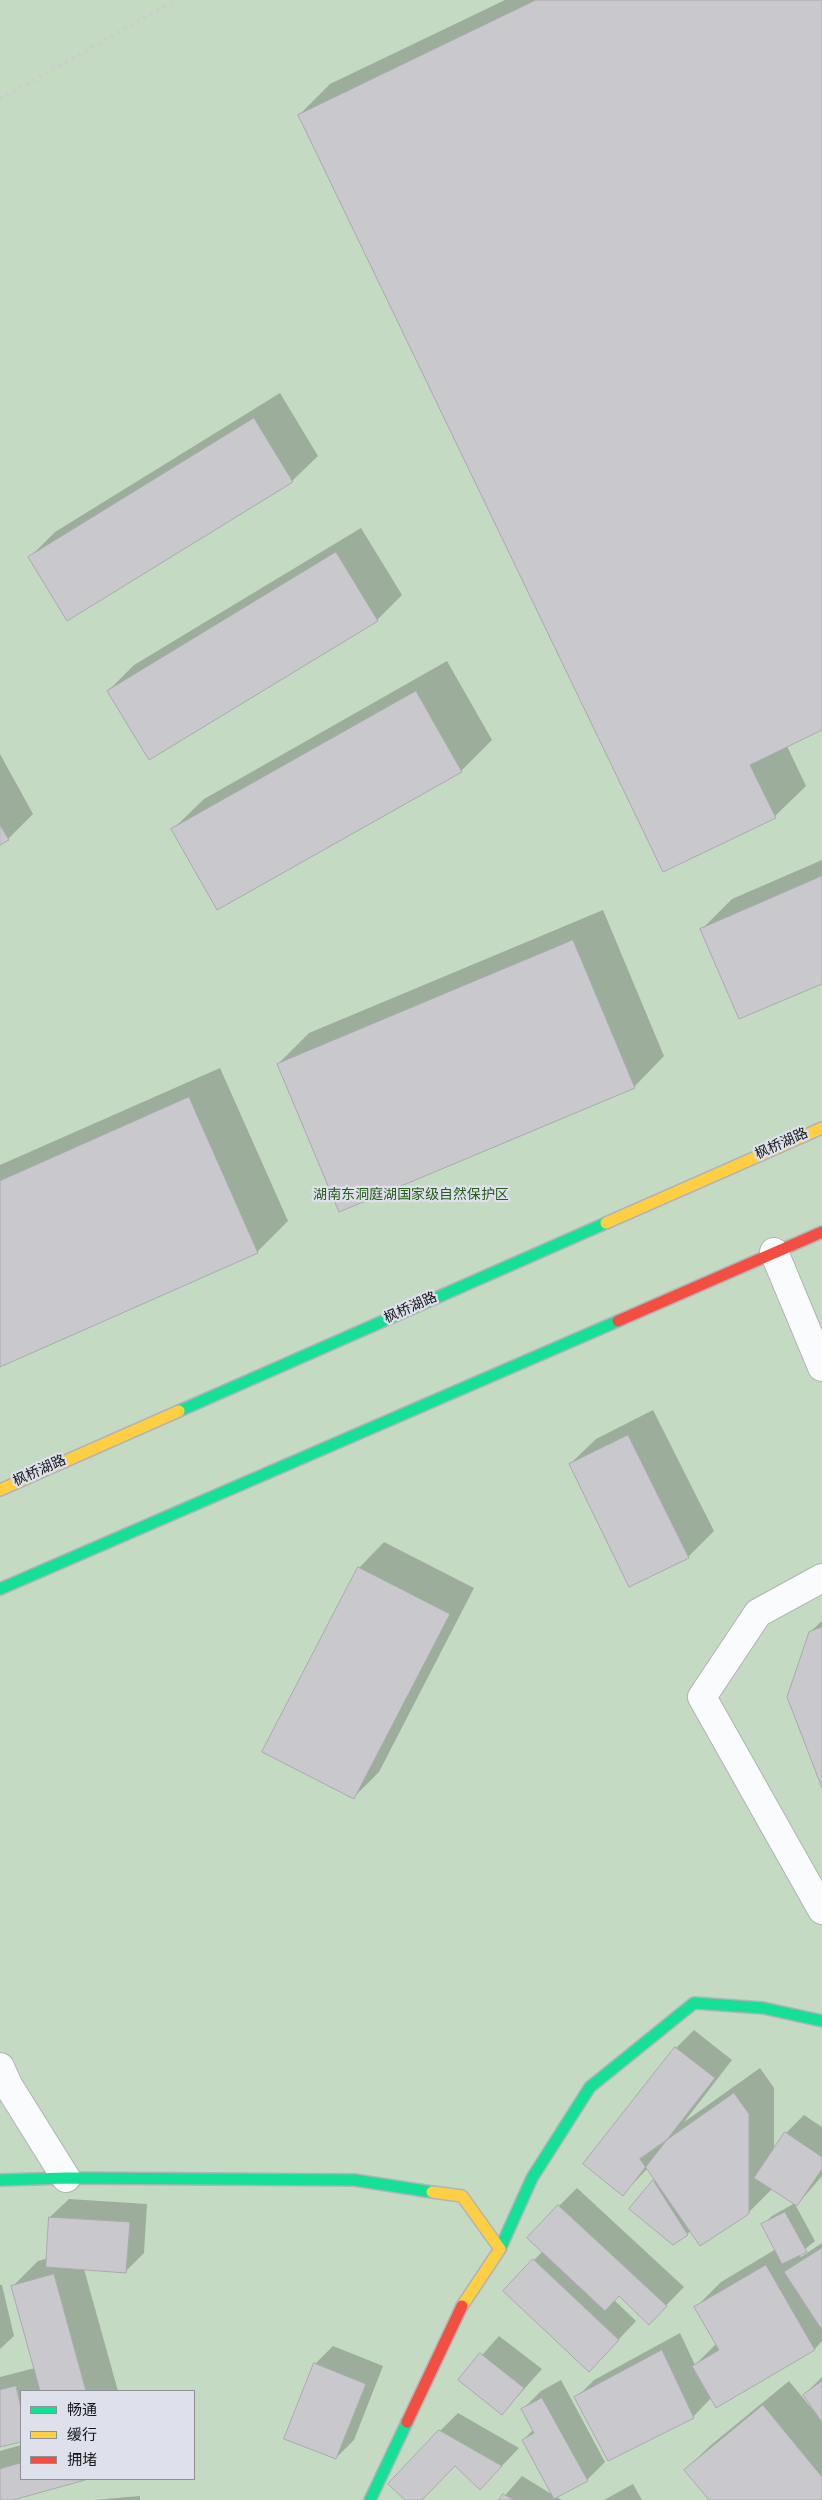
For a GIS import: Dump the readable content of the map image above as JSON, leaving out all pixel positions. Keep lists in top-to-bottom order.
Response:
{
  "streets": {
    "main road": ["枫桥湖路"]
  },
  "parks": ["湖南东洞庭湖国家级自然保护区"],
  "legend": ["畅通", "缓行", "拥堵"]
}
